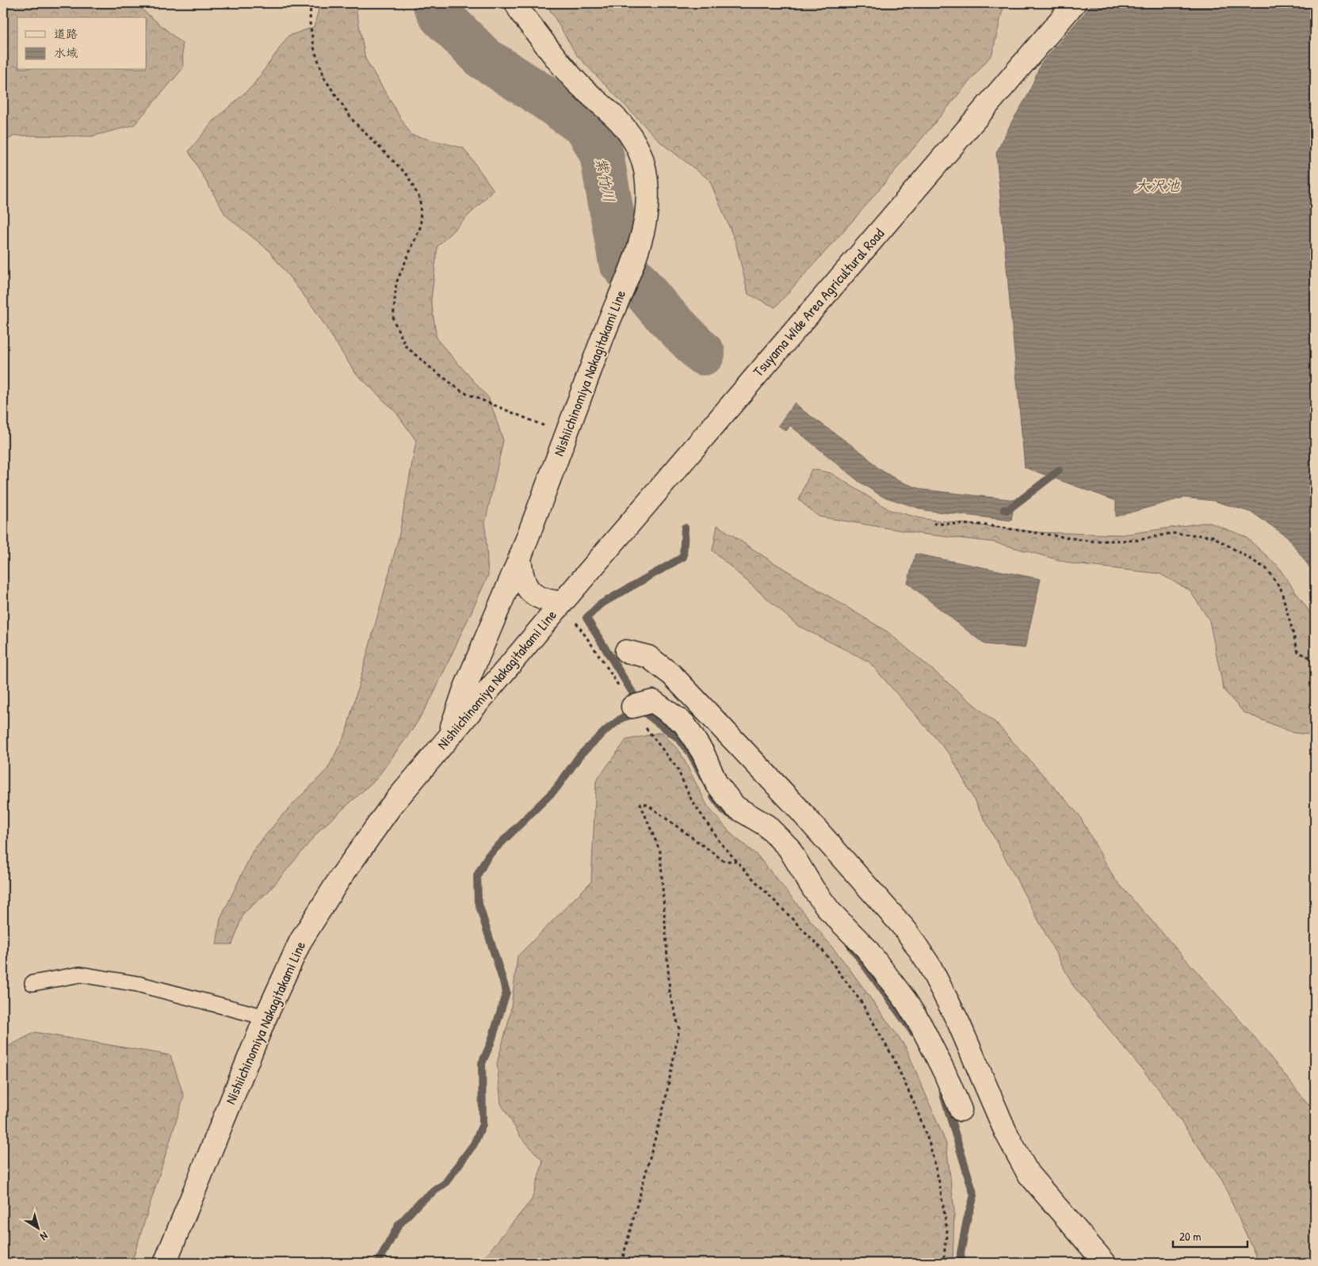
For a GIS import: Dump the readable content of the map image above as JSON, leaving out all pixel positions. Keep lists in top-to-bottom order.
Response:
{
  "streets": {
    "street": ["Tsuyama Wide Area Agricultural Road", "Nishiichinomiya Nakagitakami Line"]
  },
  "crossings": [
    ["Tsuyama Wide Area Agricultural Road", "Nishiichinomiya Nakagitakami Line"]
  ],
  "water": ["紫竹川", "大沢池"],
  "legend": ["道路", "水域"],
  "scale_bar": "20 m",
  "north": "bottom right"
}
